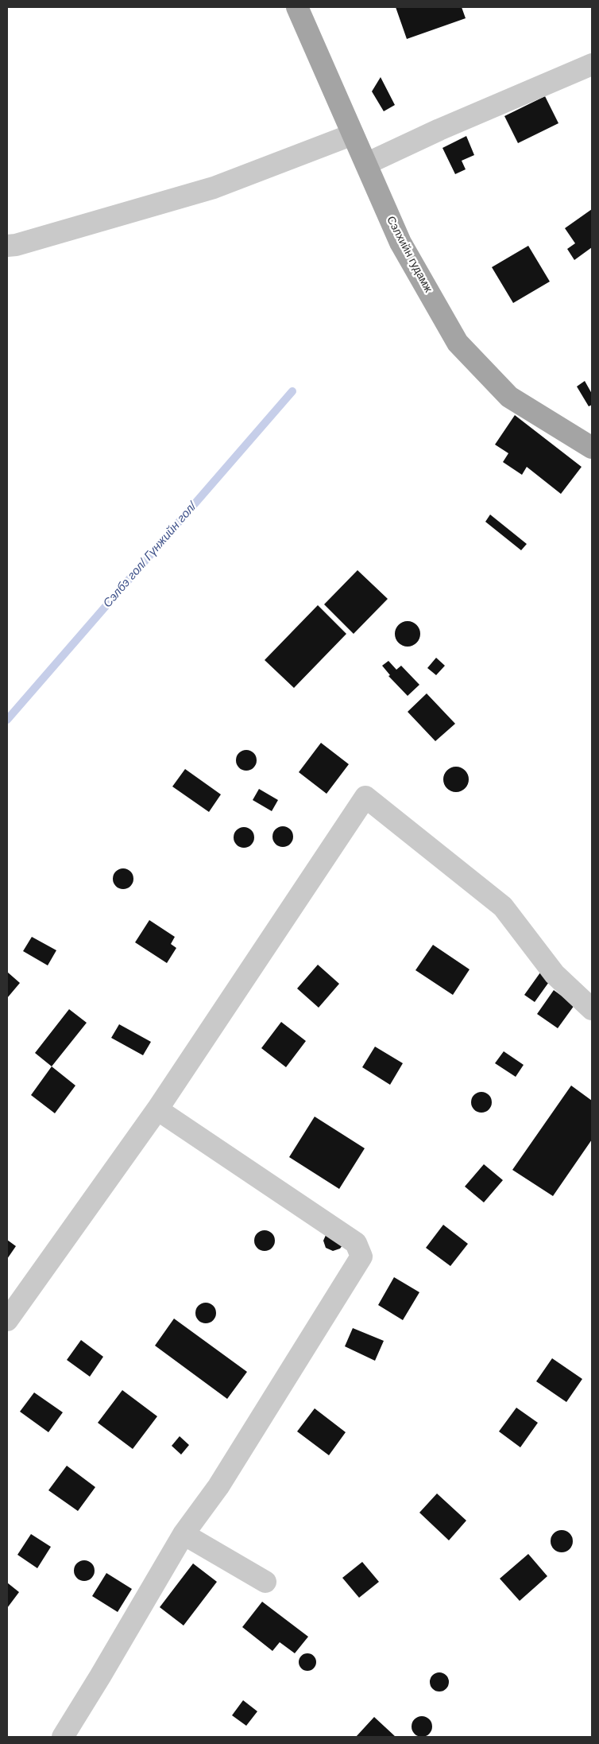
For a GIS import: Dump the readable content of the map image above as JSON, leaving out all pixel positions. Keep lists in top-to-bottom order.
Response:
{
  "streets": {
    "main road": ["Сэлхийн гудамж"]
  },
  "water": ["Сэлбэ гол/ Гүнжийн гол/"]
}
